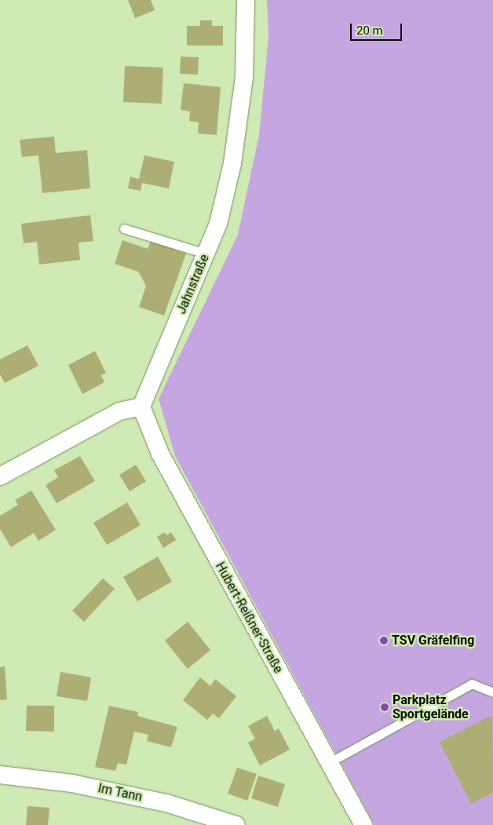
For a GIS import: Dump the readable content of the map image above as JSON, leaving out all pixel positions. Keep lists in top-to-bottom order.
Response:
{
  "streets": {
    "street": ["Jahnstraße", "Hubert-Reißner-Straße", "Im Tann"]
  },
  "crossings": [
    ["Jahnstraße", "Hubert-Reißner-Straße"]
  ],
  "places": ["TSV Gräfelfing", "Parkplatz Sportgelände"],
  "scale_bar": "20 m"
}
